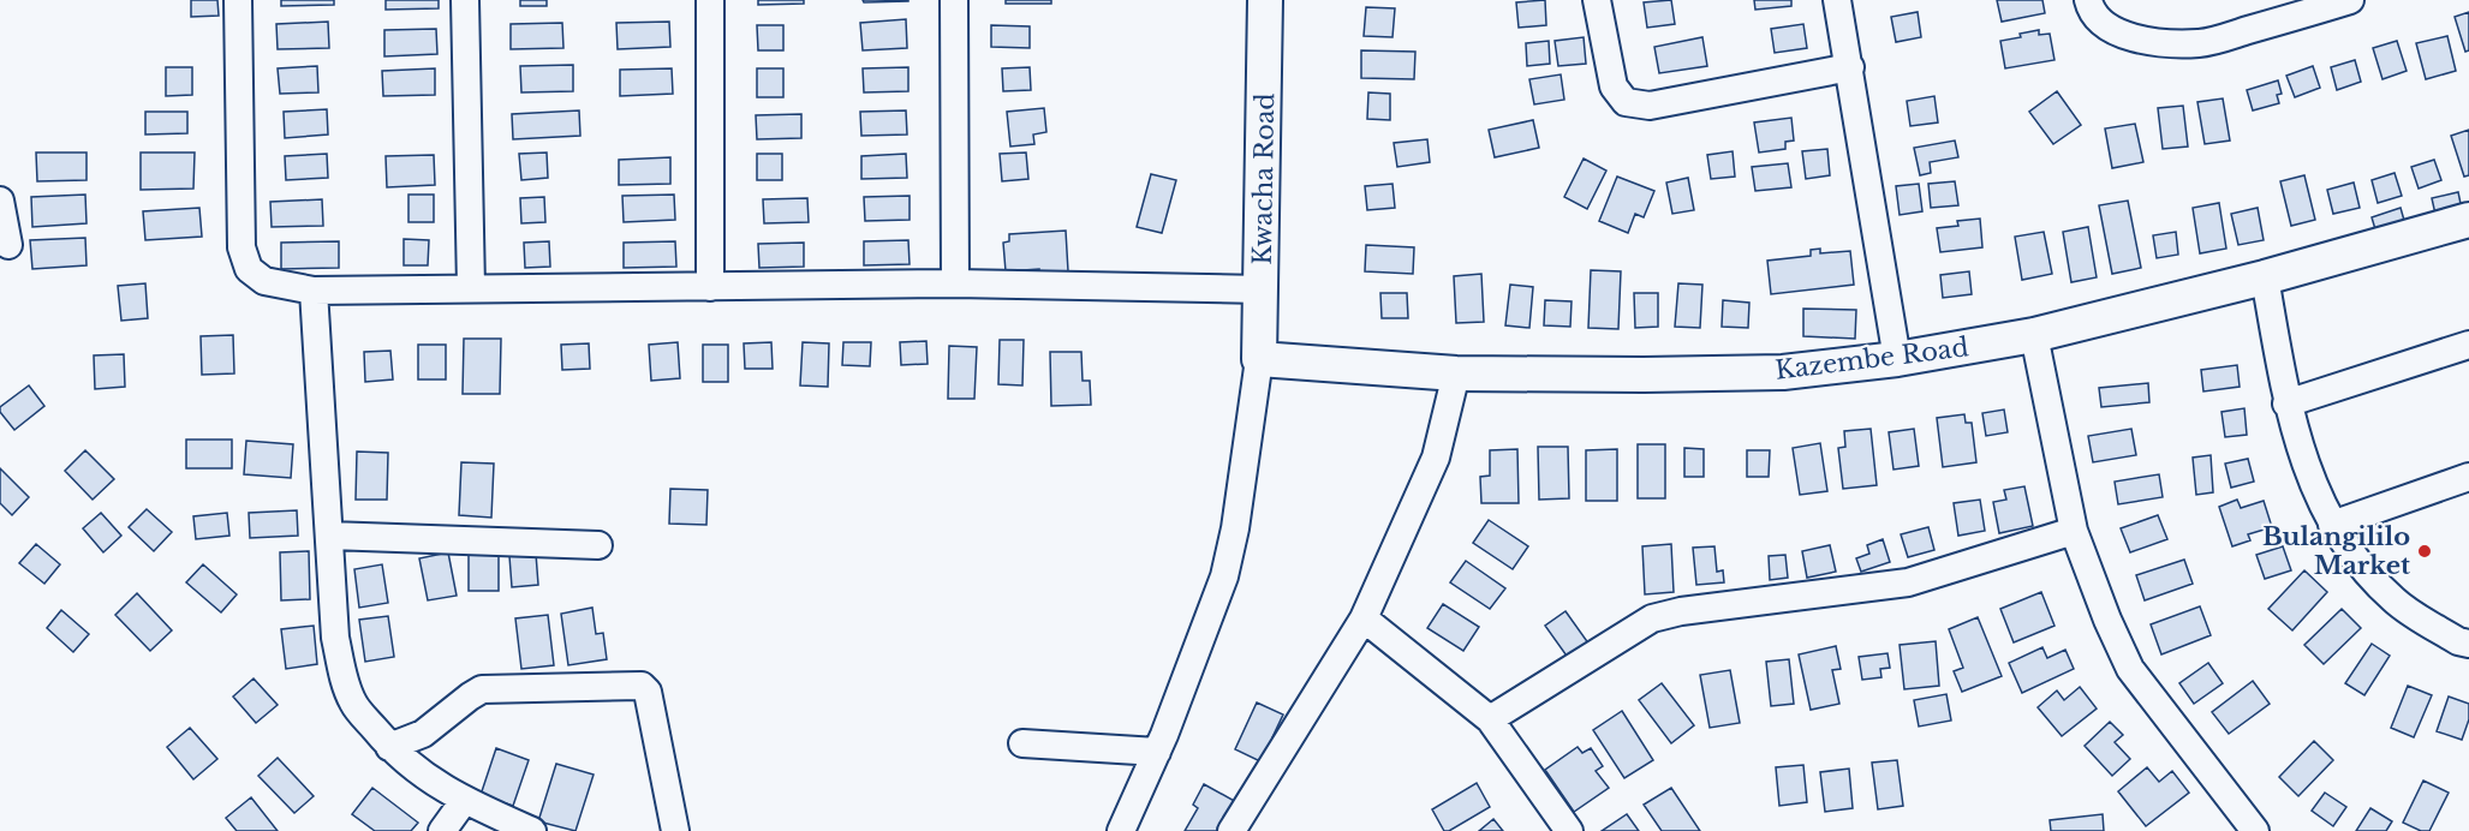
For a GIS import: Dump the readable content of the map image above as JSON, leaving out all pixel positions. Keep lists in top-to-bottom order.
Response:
{
  "streets": {
    "main road": ["Kwacha Road", "Kazembe Road"]
  },
  "crossings": [
    ["Kwacha Road", "Kazembe Road"]
  ],
  "places": ["Bulangililo Market"]
}
